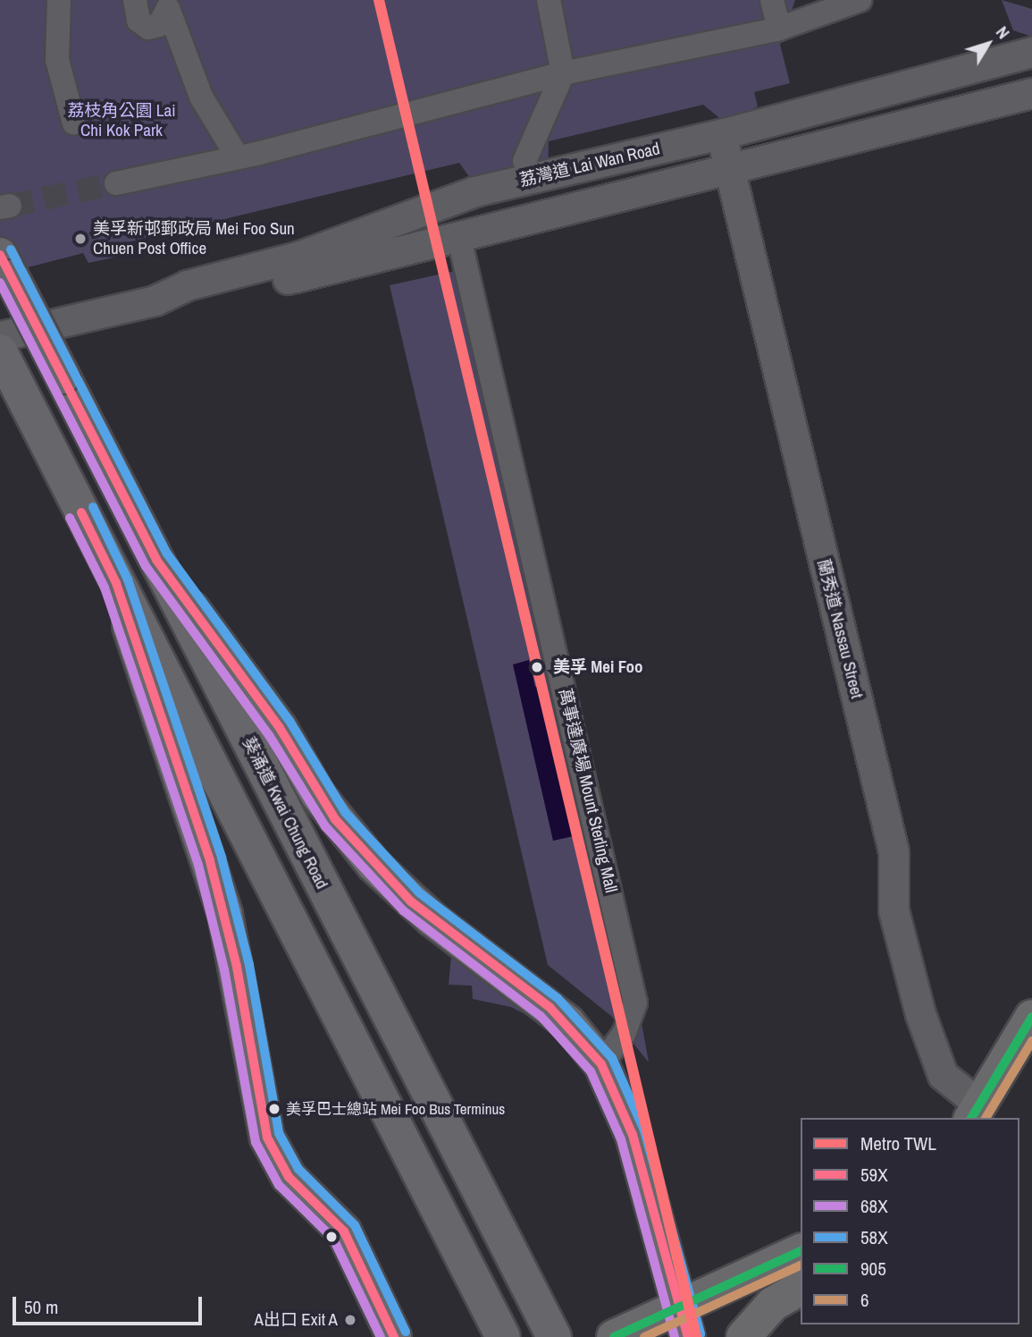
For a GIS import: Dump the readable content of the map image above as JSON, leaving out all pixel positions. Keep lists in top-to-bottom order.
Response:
{
  "streets": {
    "highway": ["葵涌道 Kwai Chung Road"],
    "street": ["荔灣道 Lai Wan Road", "蘭秀道 Nassau Street", "萬事達廣場 Mount Sterling Mall"]
  },
  "crossings": [
    ["荔灣道 Lai Wan Road", "蘭秀道 Nassau Street"]
  ],
  "parks": ["荔枝角公園 Lai Chi Kok Park"],
  "places": [
    "美孚新邨郵政局 Mei Foo Sun Chuen Post Office",
    "美孚 Mei Foo",
    "美孚巴士總站 Mei Foo Bus Terminus",
    "A出口 Exit A"
  ],
  "lines": [
    "metro line TWL",
    "transit line 58X",
    "transit line 59X",
    "transit line 68X",
    "transit line 905",
    "transit line 6"
  ],
  "legend": [
    "Metro TWL",
    "59X",
    "68X",
    "58X",
    "905",
    "6"
  ],
  "scale_bar": "50 m",
  "north": "top right"
}
